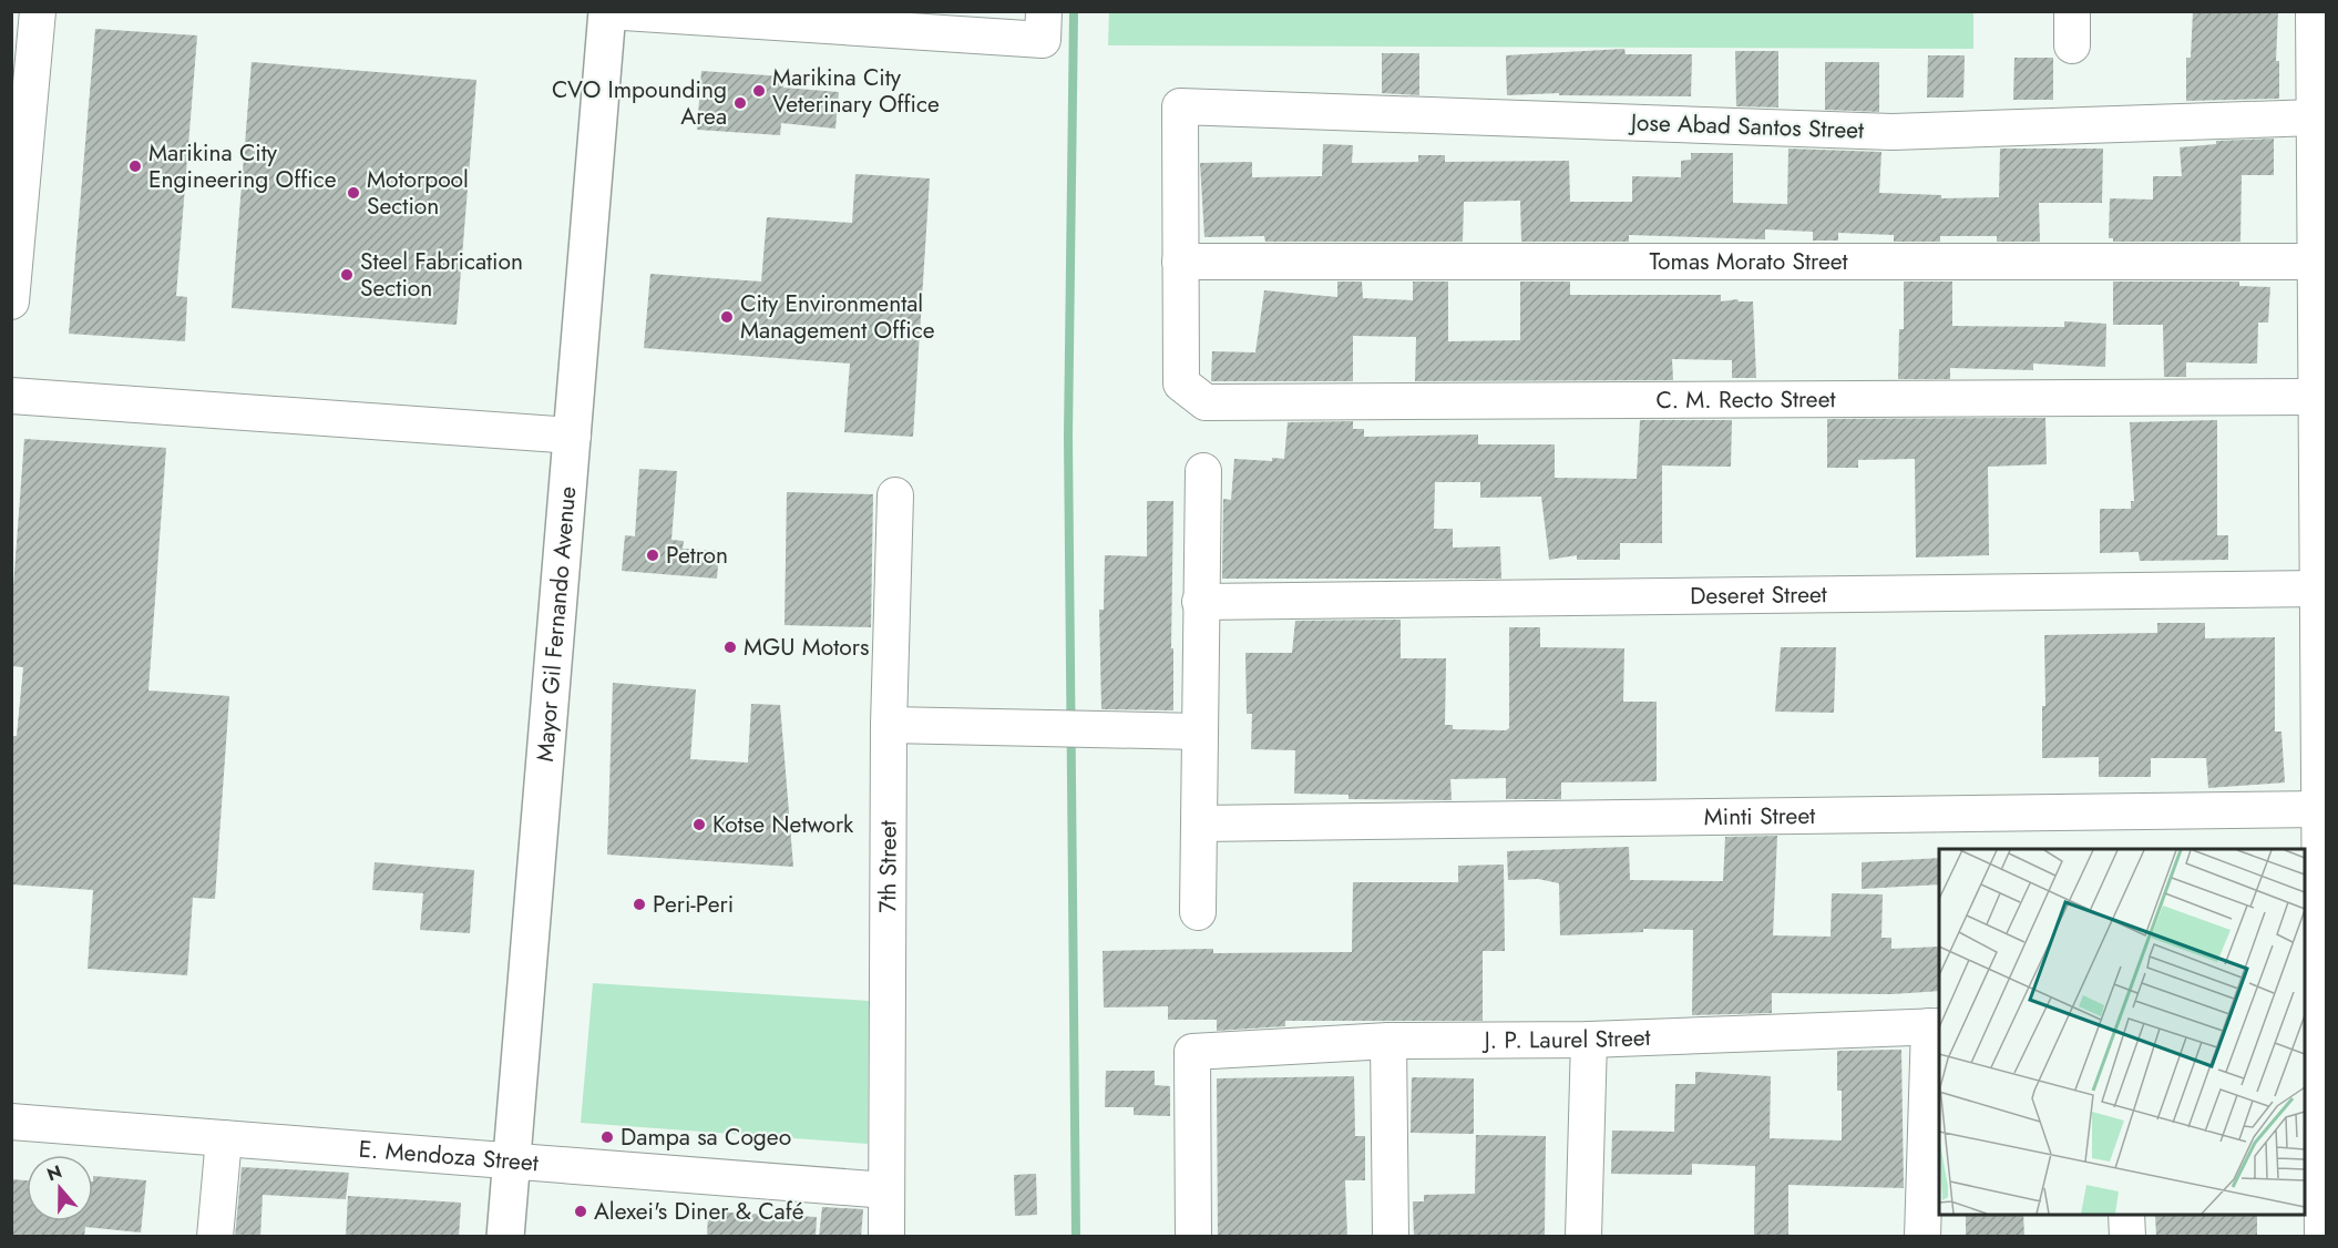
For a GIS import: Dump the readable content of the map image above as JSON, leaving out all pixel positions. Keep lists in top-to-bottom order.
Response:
{
  "streets": {
    "street": [
      "Jose Abad Santos Street",
      "Tomas Morato Street",
      "C. M. Recto Street",
      "Deseret Street",
      "Mayor Gil Fernando Avenue",
      "Minti Street",
      "7th Street",
      "J. P. Laurel Street",
      "E. Mendoza Street"
    ]
  },
  "crossings": [
    ["Jose Abad Santos Street", "Tomas Morato Street"],
    ["Jose Abad Santos Street", "C. M. Recto Street"],
    ["Tomas Morato Street", "C. M. Recto Street"],
    ["Mayor Gil Fernando Avenue", "E. Mendoza Street"],
    ["7th Street", "E. Mendoza Street"]
  ],
  "places": [
    "Marikina City Veterinary Office",
    "CVO Impounding Area",
    "Marikina City Engineering Office",
    "Motorpool Section",
    "Steel Fabrication Section",
    "City Environmental Management Office",
    "Petron",
    "MGU Motors",
    "Kotse Network",
    "Peri-Peri",
    "Dampa sa Cogeo",
    "Alexei's Diner & Café"
  ],
  "north": "top"
}
